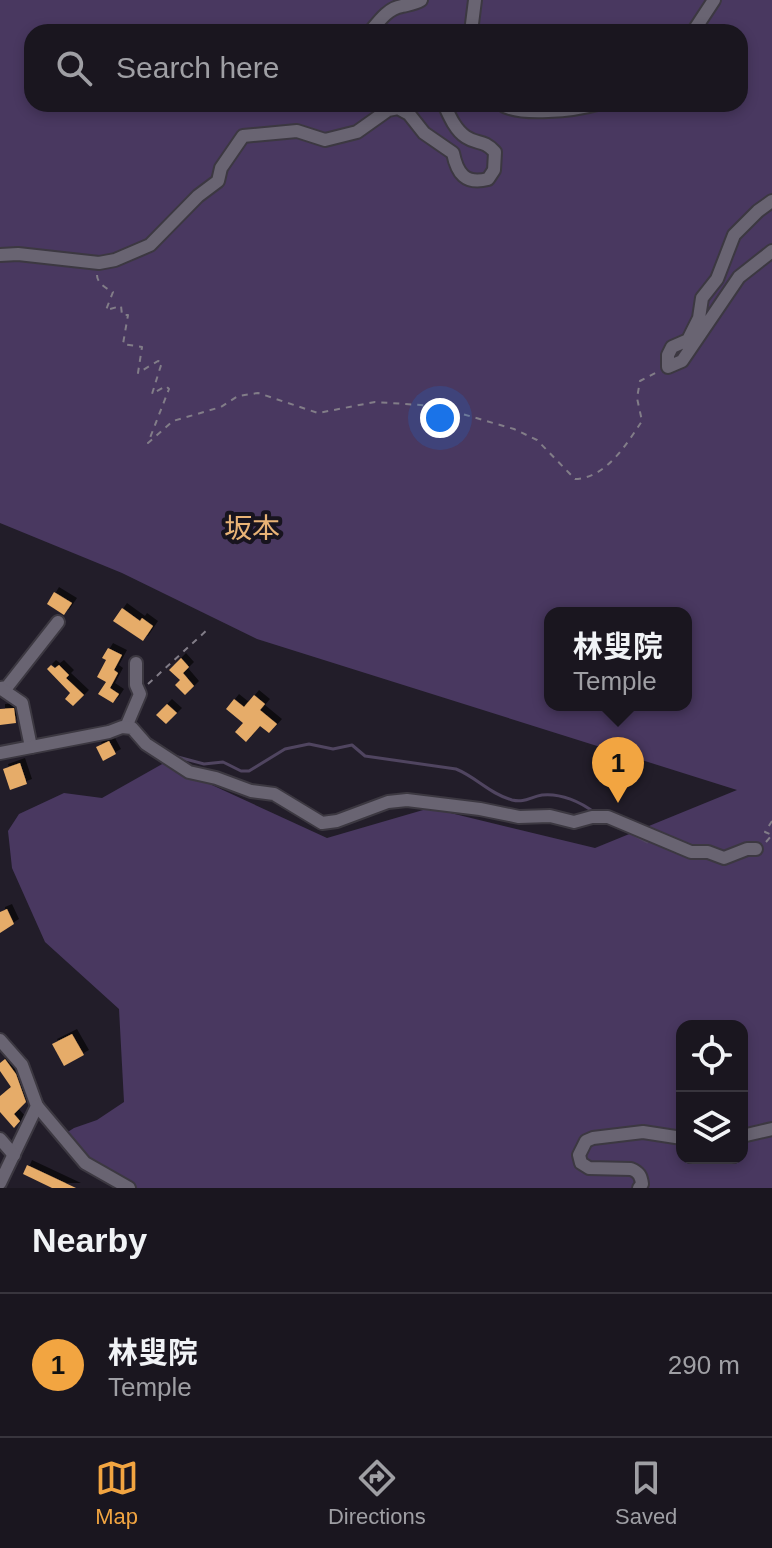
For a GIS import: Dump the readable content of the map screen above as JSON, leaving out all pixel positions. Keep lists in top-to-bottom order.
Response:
{
  "districts": ["坂本"],
  "page": {
    "search": "Search here",
    "popup": ["林叟院", "Temple"],
    "pins": "1",
    "heading": "Nearby",
    "list": [
      {
        "mark": "1",
        "name": "林叟院",
        "note": "Temple",
        "value": "290 m"
      }
    ],
    "nav": ["Map", "Directions", "Saved"]
  }
}
